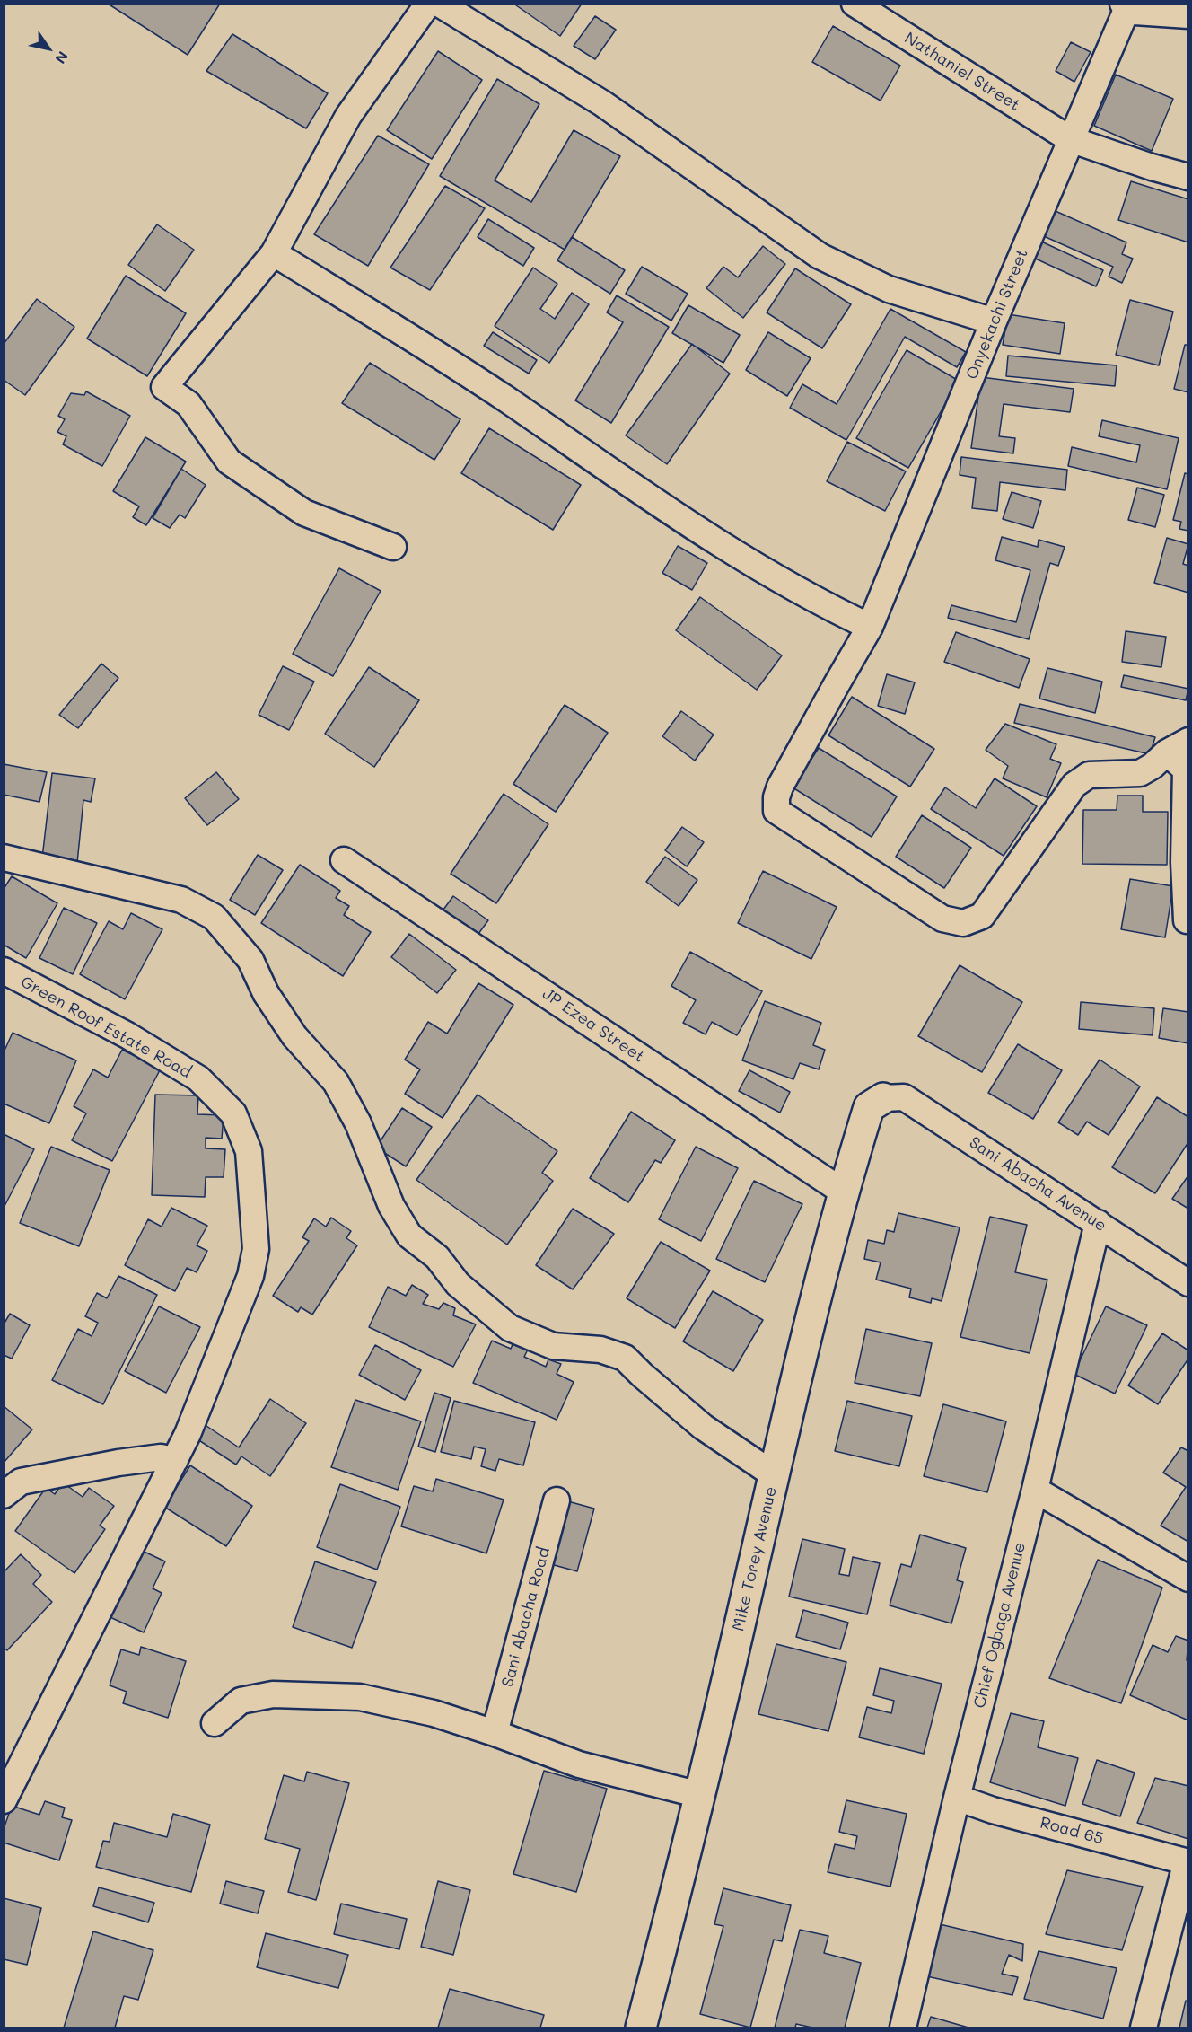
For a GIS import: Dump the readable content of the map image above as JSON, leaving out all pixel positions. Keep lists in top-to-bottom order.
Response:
{
  "streets": {
    "main road": ["Mike Torey Avenue"],
    "street": [
      "Nathaniel Street",
      "Onyekachi Street",
      "JP Ezea Street",
      "Green Roof Estate Road",
      "Sani Abacha Avenue",
      "Sani Abacha Road",
      "Chief Ogbaga Avenue",
      "Road 65"
    ]
  },
  "crossings": [
    ["Nathaniel Street", "Onyekachi Street"],
    ["JP Ezea Street", "Mike Torey Avenue"],
    ["Sani Abacha Avenue", "Mike Torey Avenue"],
    ["Sani Abacha Avenue", "Chief Ogbaga Avenue"],
    ["Chief Ogbaga Avenue", "Road 65"]
  ],
  "north": "bottom right"
}
